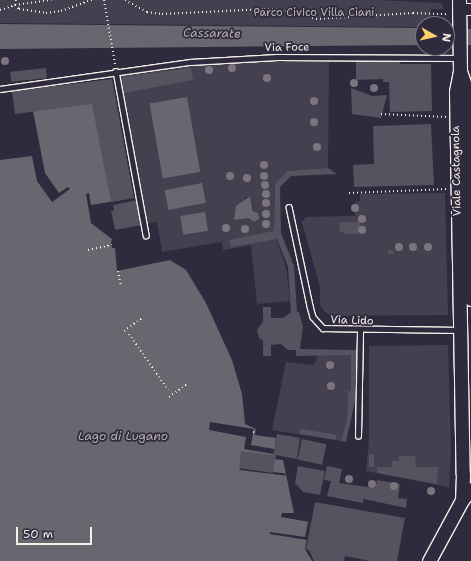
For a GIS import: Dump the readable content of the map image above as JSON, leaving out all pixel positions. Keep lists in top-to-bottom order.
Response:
{
  "streets": {
    "main road": ["Viale Castagnola"],
    "lane": ["Via Foce", "Via Lido"]
  },
  "crossings": [
    ["Viale Castagnola", "Via Lido"]
  ],
  "water": ["Cassarate", "Lago di Lugano"],
  "parks": ["Parco Civico Villa Ciani"],
  "scale_bar": "50 m",
  "north": "right"
}
